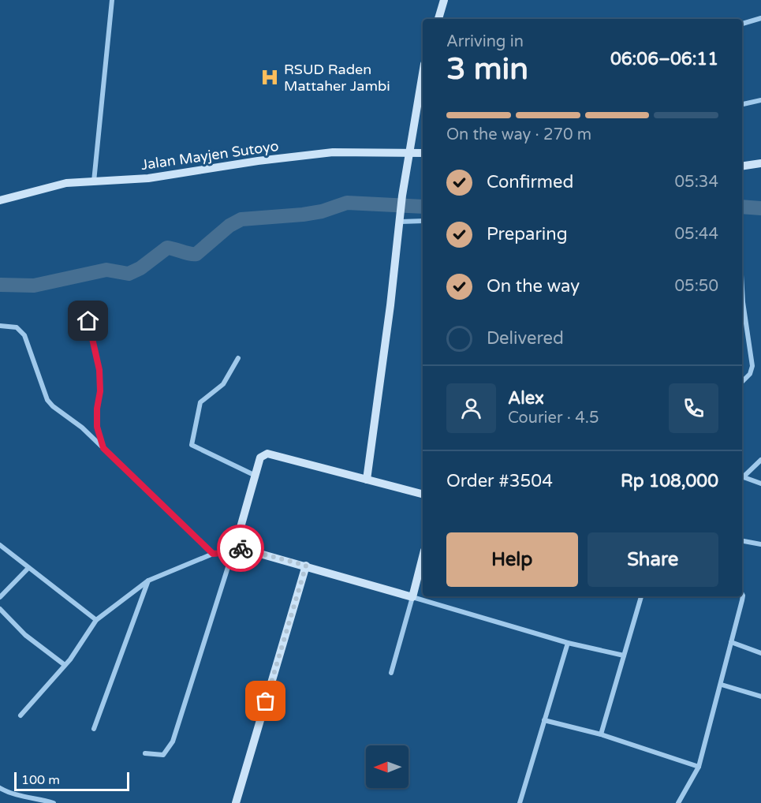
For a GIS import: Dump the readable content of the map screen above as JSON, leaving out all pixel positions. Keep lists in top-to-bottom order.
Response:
{
  "streets": {
    "street": ["Jalan Mayjen Sutoyo"]
  },
  "places": {
    "hospital": ["RSUD Raden Mattaher Jambi"]
  },
  "scale_bar": "100 m",
  "north": "left",
  "page": {
    "heading": ["3 min", "Arriving in", "06:06–06:11"],
    "panel": [
      "Alex",
      "Courier · 4.5",
      "Order #3504",
      "Rp 108,000"
    ],
    "bar": "On the way · 270 m",
    "list": [
      ["Confirmed", "05:34"],
      ["Preparing", "05:44"],
      ["On the way", "05:50"],
      "Delivered"
    ],
    "buttons": ["Help", "Share"],
    "scale": "100 m"
  }
}
